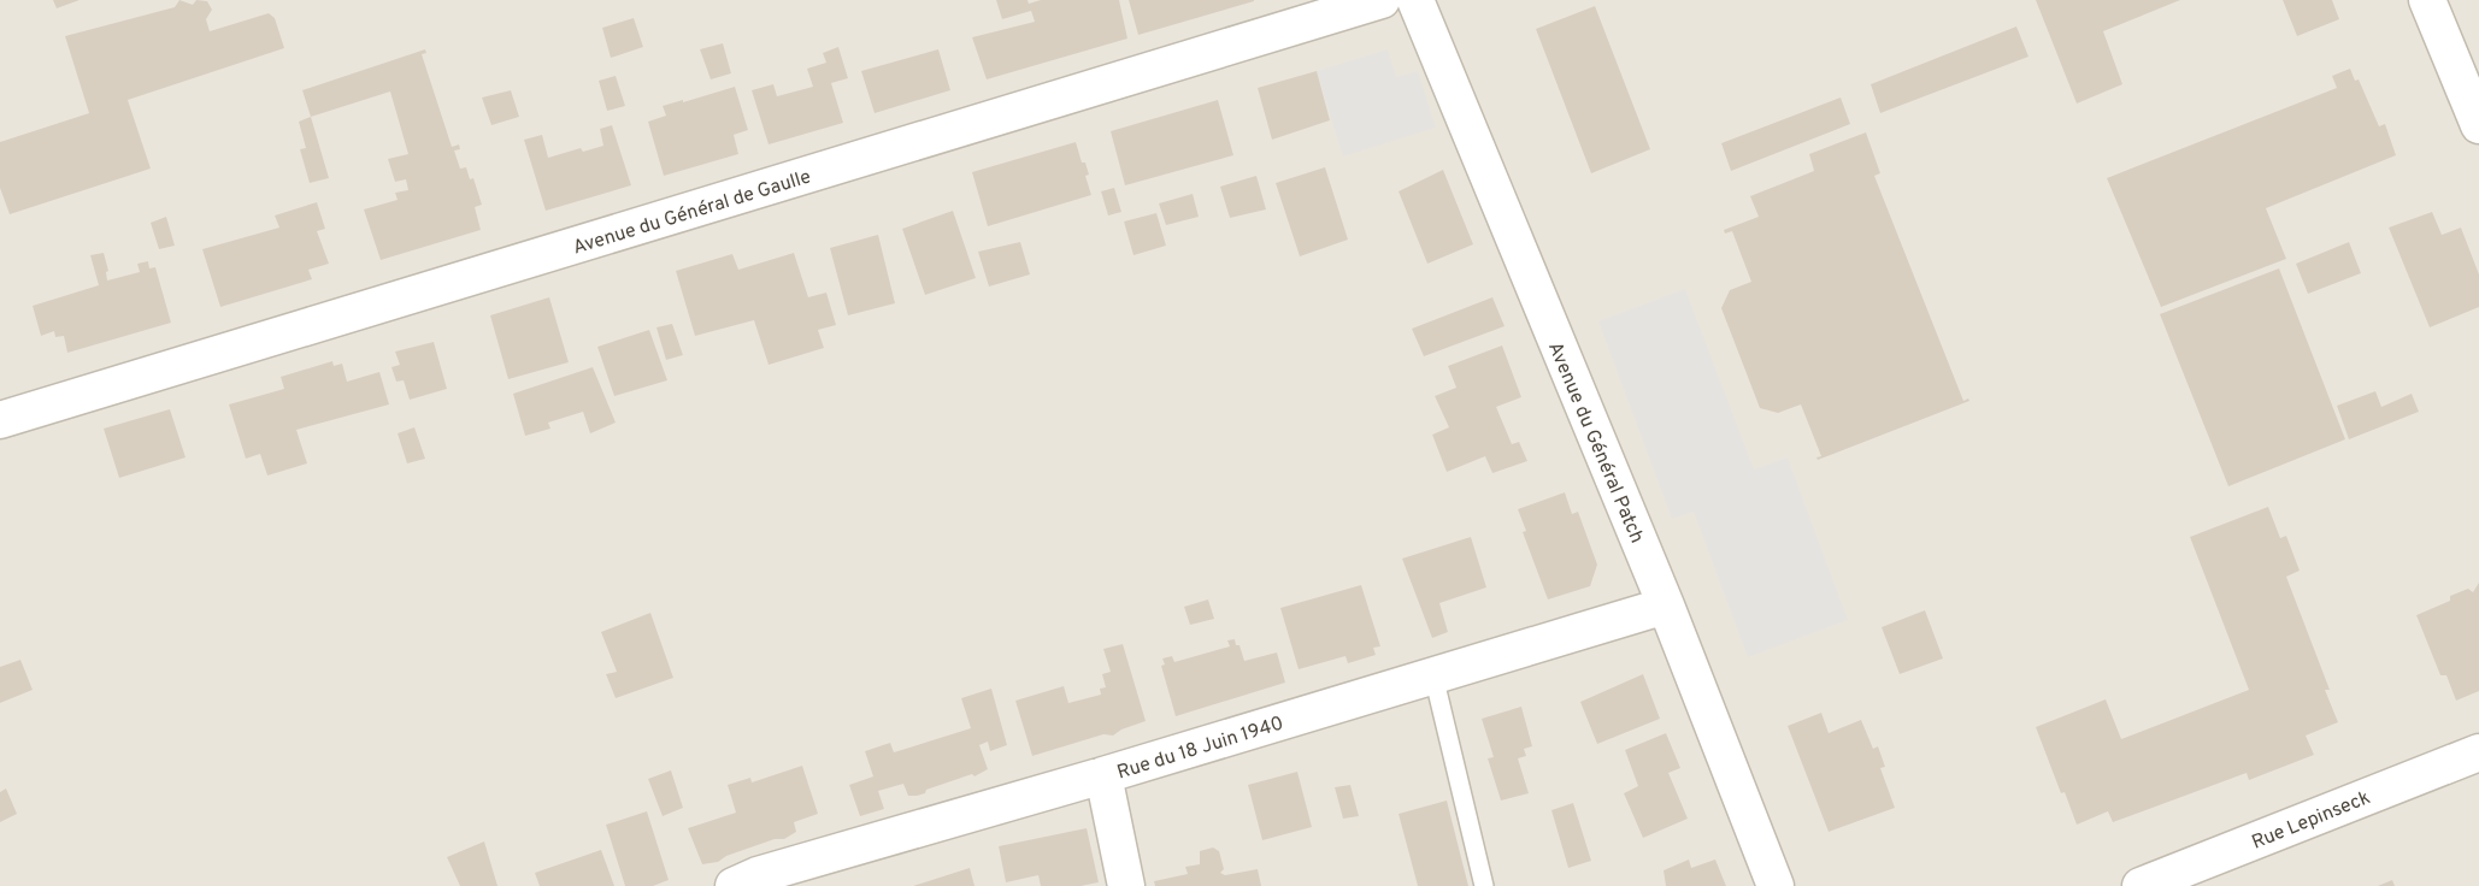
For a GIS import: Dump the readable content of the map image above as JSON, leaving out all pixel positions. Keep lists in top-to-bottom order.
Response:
{
  "streets": {
    "street": [
      "Avenue du Général de Gaulle",
      "Avenue du Général Patch",
      "Rue du 18 Juin 1940",
      "Rue Lepinseck"
    ]
  },
  "crossings": [
    ["Avenue du Général Patch", "Rue du 18 Juin 1940"]
  ]
}
